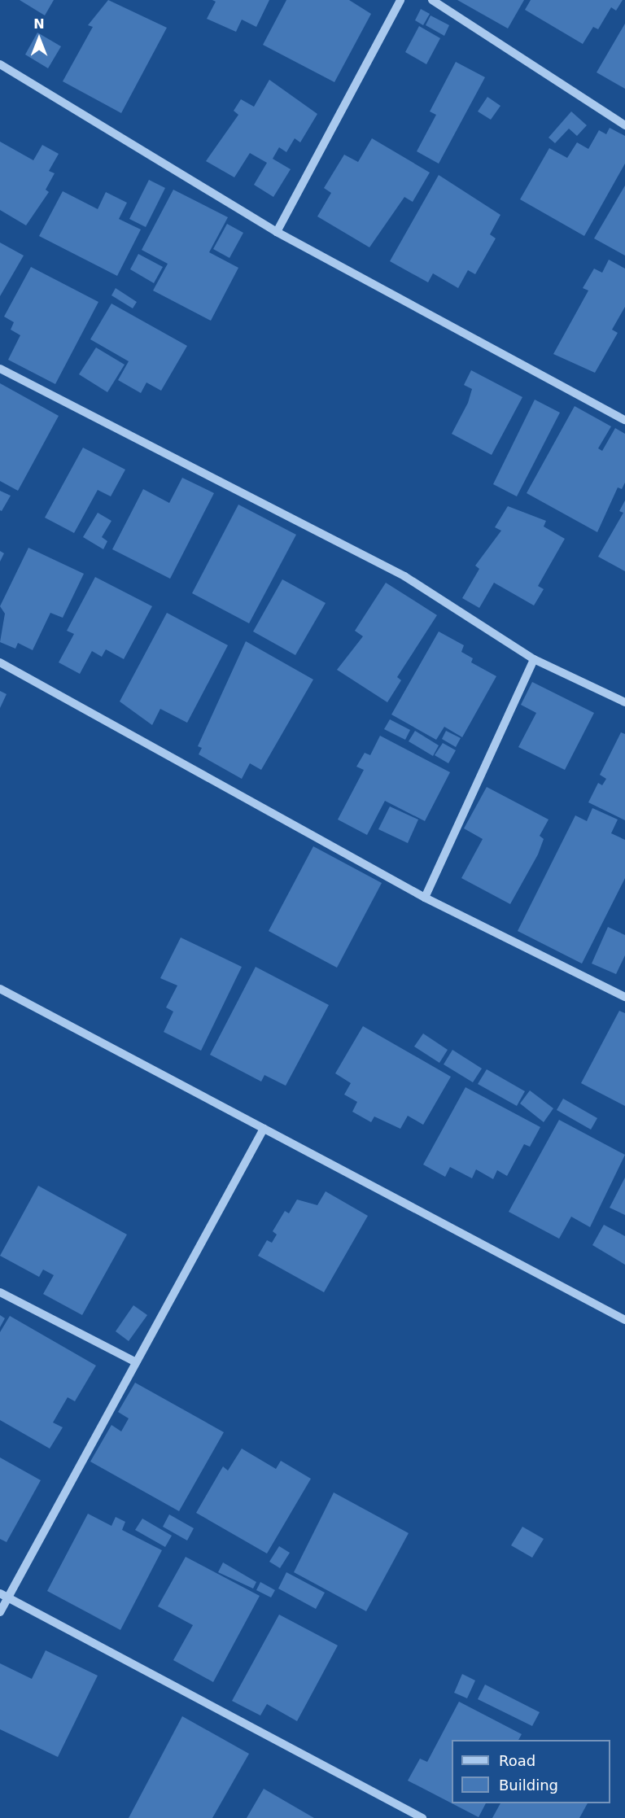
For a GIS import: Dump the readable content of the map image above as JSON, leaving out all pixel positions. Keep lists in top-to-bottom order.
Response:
{
  "legend": ["Road", "Building"],
  "north": "top"
}
